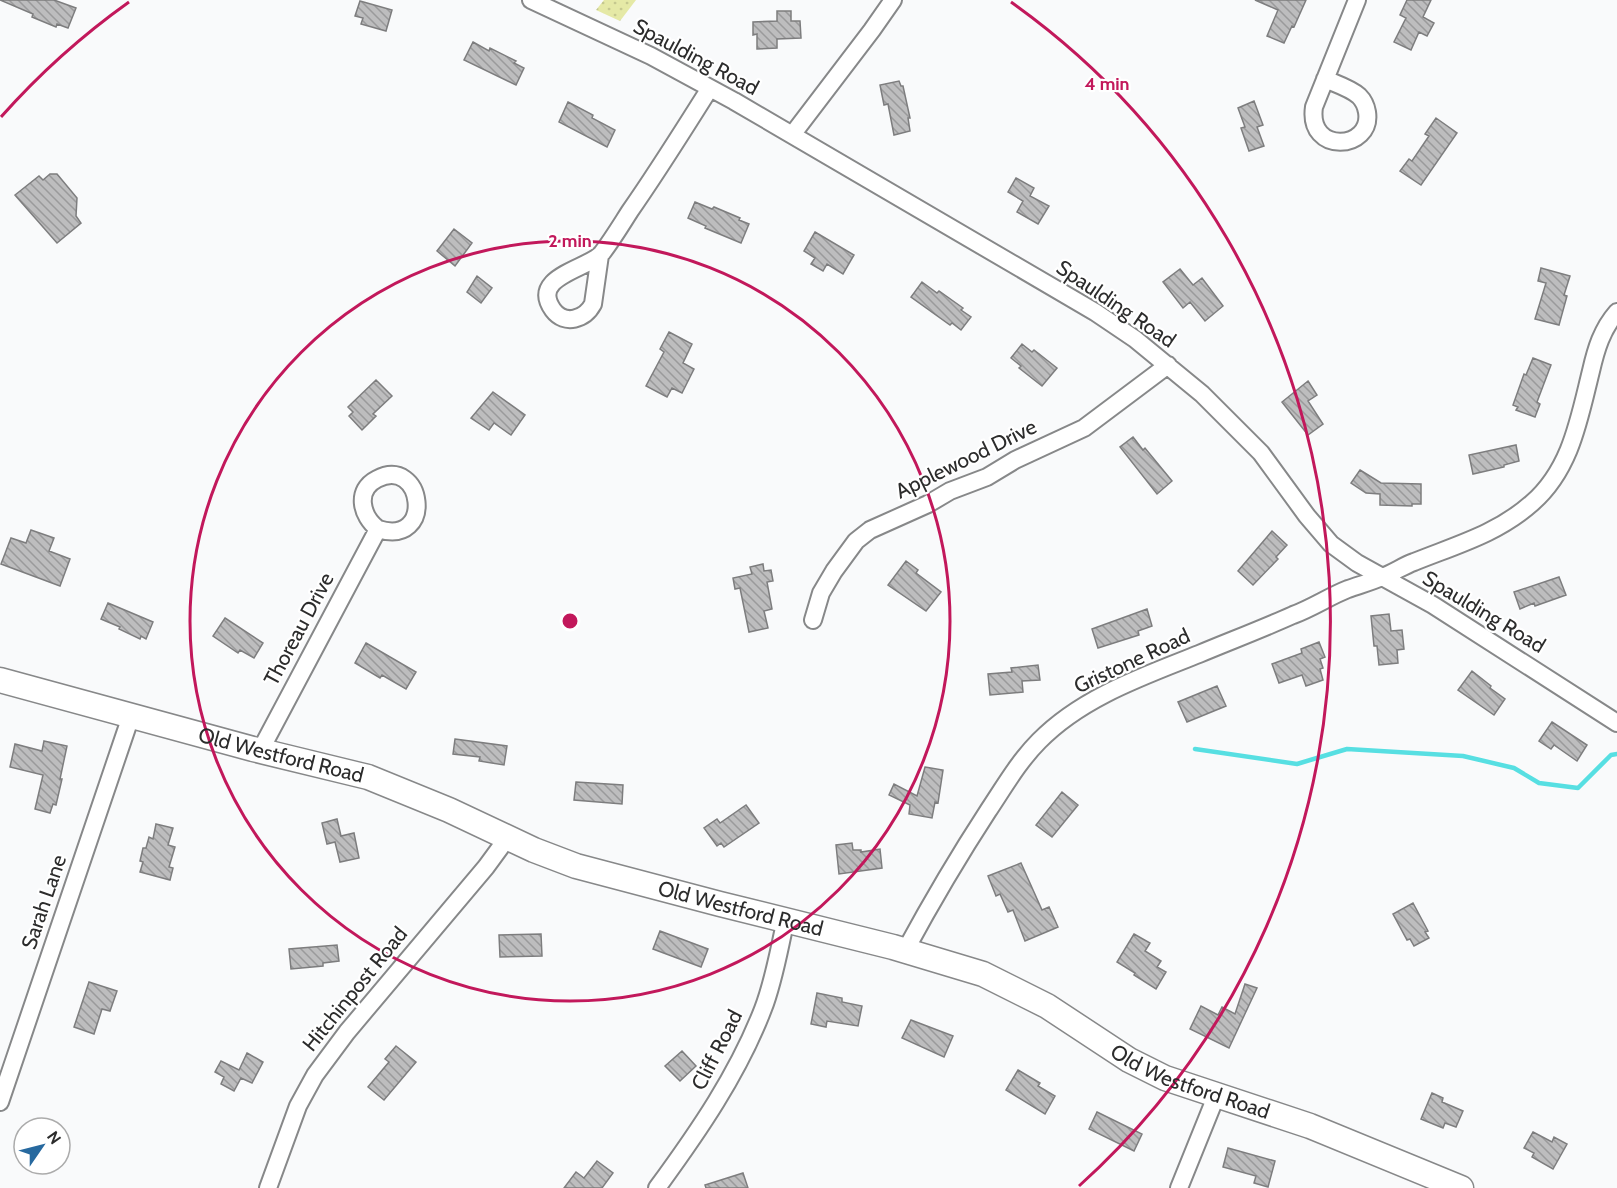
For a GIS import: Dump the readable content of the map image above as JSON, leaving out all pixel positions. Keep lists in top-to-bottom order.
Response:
{
  "streets": {
    "main road": ["Old Westford Road"],
    "street": [
      "Spaulding Road",
      "Applewood Drive",
      "Thoreau Drive",
      "Gristone Road",
      "Sarah Lane",
      "Hitchinpost Road",
      "Cliff Road"
    ]
  },
  "crossings": [
    ["Spaulding Road", "Applewood Drive"],
    ["Spaulding Road", "Gristone Road"],
    ["Thoreau Drive", "Old Westford Road"],
    ["Gristone Road", "Old Westford Road"],
    ["Old Westford Road", "Sarah Lane"],
    ["Old Westford Road", "Hitchinpost Road"],
    ["Old Westford Road", "Cliff Road"]
  ],
  "north": "top right",
  "rings": ["4 min", "2 min"]
}
